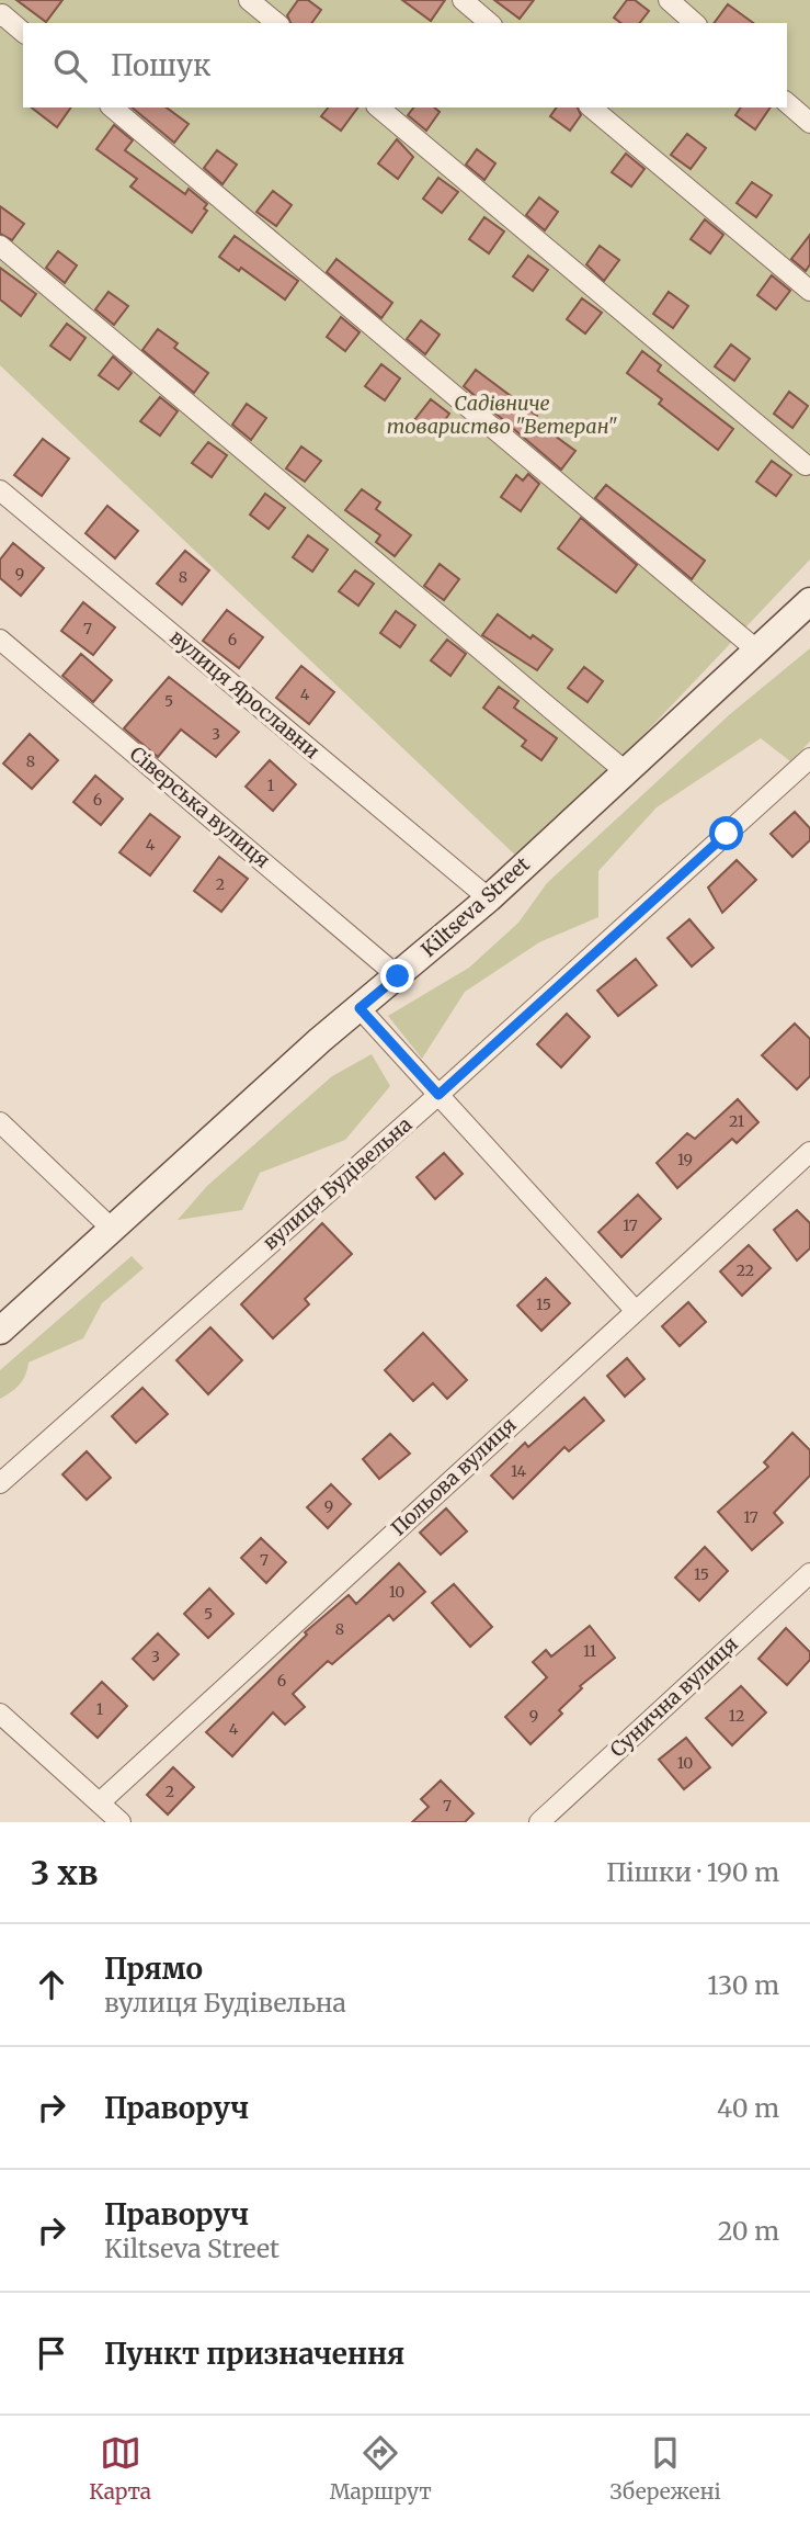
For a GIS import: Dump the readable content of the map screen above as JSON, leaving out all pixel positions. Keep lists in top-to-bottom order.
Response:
{
  "streets": {
    "main road": ["Kiltseva Street"],
    "street": [
      "вулиця Ярославни",
      "Сіверська вулиця",
      "вулиця Будівельна",
      "Польова вулиця",
      "Сунична вулиця"
    ]
  },
  "crossings": [
    ["вулиця Ярославни", "Kiltseva Street"],
    ["Сіверська вулиця", "Kiltseva Street"]
  ],
  "parks": ["Садівниче товариство \"Ветеран\""],
  "house_numbers": [
    "9",
    "8",
    "7",
    "6",
    "4",
    "5",
    "3",
    "8",
    "1",
    "6",
    "4",
    "2",
    "21",
    "19",
    "17",
    "22",
    "15",
    "14",
    "9",
    "17",
    "7",
    "15",
    "10",
    "5",
    "8",
    "11",
    "3",
    "6",
    "1",
    "9",
    "12",
    "4",
    "10",
    "2",
    "7"
  ],
  "page": {
    "search": "Пошук",
    "heading": ["3 хв", "Пішки · 190 m"],
    "list": [
      ["Прямо", "вулиця Будівельна", "130 m"],
      ["Праворуч", "40 m"],
      ["Праворуч", "Kiltseva Street", "20 m"],
      "Пункт призначення"
    ],
    "nav": ["Карта", "Маршрут", "Збережені"]
  }
}
